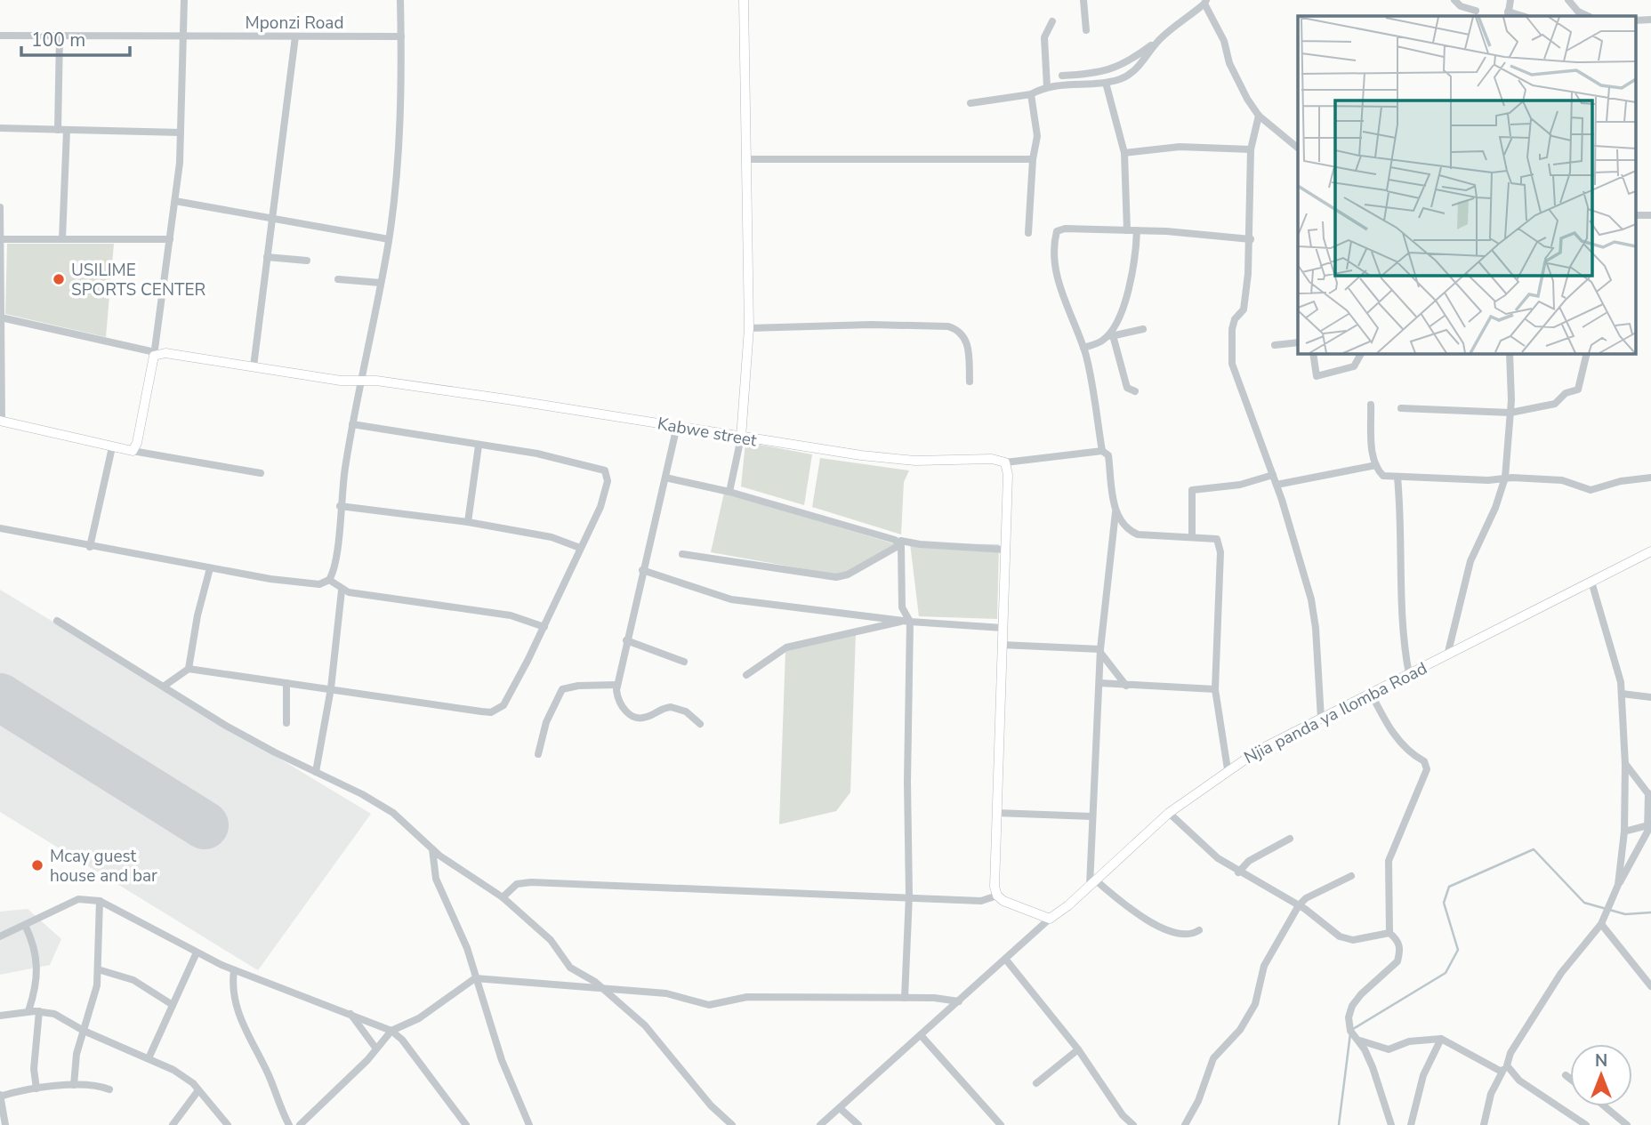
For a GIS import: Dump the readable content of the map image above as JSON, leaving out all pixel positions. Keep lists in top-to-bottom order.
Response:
{
  "streets": {
    "main road": ["Kabwe street", "Njia panda ya Ilomba Road"],
    "street": ["Mponzi Road"]
  },
  "places": ["USILIME SPORTS CENTER", "Mcay guest house and bar"],
  "scale_bar": "100 m",
  "north": "top"
}
